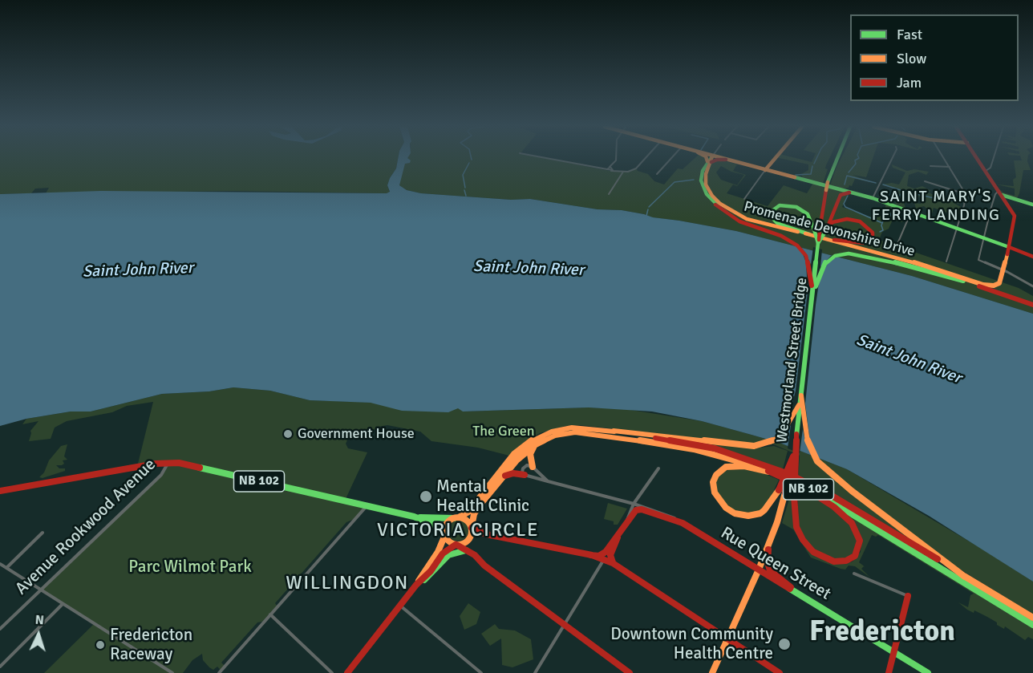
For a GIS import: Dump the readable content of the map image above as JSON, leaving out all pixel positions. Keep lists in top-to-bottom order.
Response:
{
  "streets": {
    "main road": [
      "Promenade Devonshire Drive",
      "Westmorland Street Bridge",
      "NB 102",
      "Rue Queen Street"
    ],
    "street": ["Avenue Rookwood Avenue"]
  },
  "crossings": [
    ["NB 102", "Avenue Rookwood Avenue"]
  ],
  "districts": [
    "SAINT MARY'S FERRY LANDING",
    "VICTORIA CIRCLE",
    "WILLINGDON",
    "Fredericton"
  ],
  "water": ["Saint John River"],
  "parks": ["The Green", "Parc Wilmot Park"],
  "places": [
    "Government House",
    "Mental Health Clinic",
    "Downtown Community Health Centre",
    "Fredericton Raceway"
  ],
  "legend": ["Fast", "Slow", "Jam"],
  "north": "top"
}
